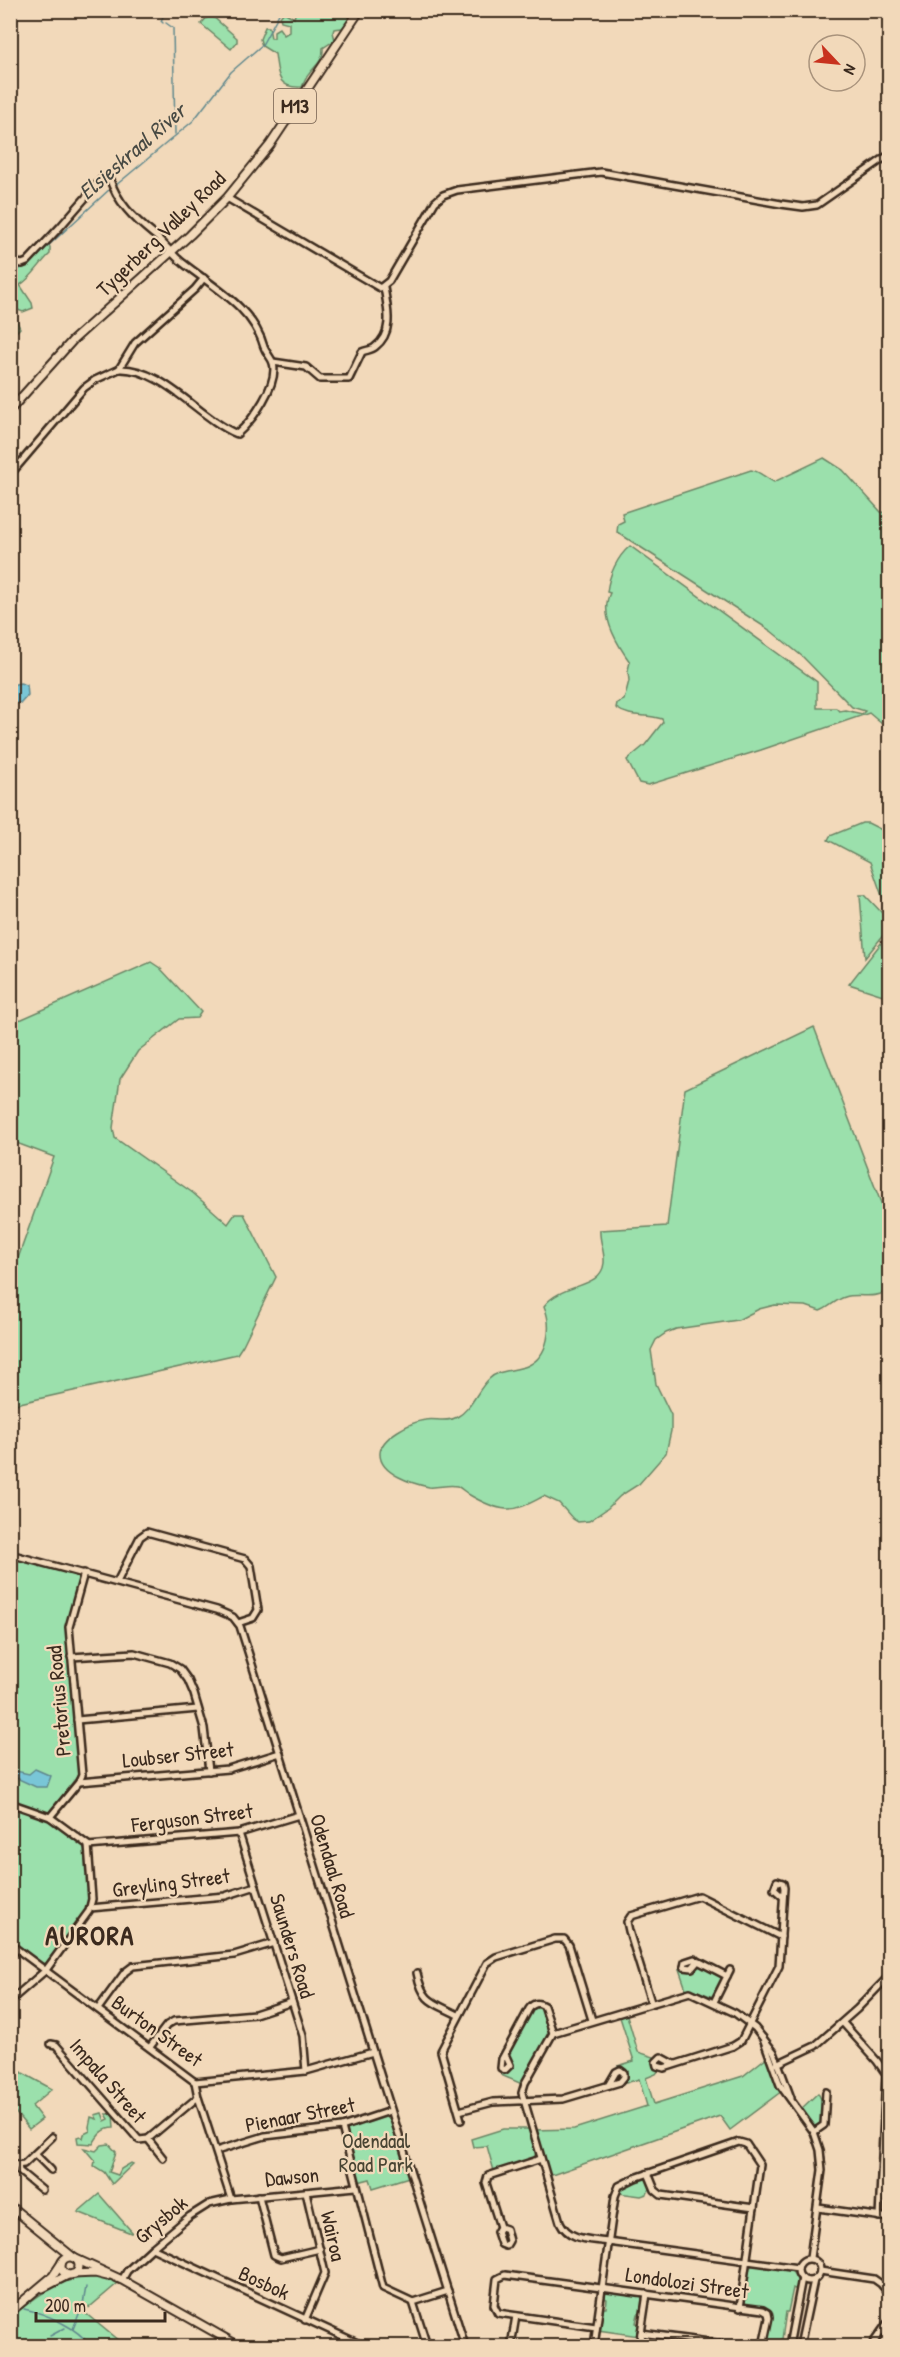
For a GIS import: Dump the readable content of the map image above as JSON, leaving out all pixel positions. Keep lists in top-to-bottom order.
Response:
{
  "streets": {
    "main road": ["M13", "Tygerberg Valley Road"],
    "street": [
      "Pretorius Road",
      "Loubser Street",
      "Ferguson Street",
      "Odendaal Road",
      "Greyling Street",
      "Saunders Road",
      "Burton Street",
      "Impala Street",
      "Pienaar Street",
      "Dawson",
      "Grysbok",
      "Wairoa",
      "Bosbok",
      "Londolozi Street"
    ]
  },
  "crossings": [
    ["Pretorius Road", "Loubser Street"],
    ["Loubser Street", "Odendaal Road"],
    ["Ferguson Street", "Odendaal Road"],
    ["Ferguson Street", "Saunders Road"],
    ["Odendaal Road", "Burton Street"],
    ["Odendaal Road", "Pienaar Street"],
    ["Greyling Street", "Saunders Road"],
    ["Saunders Road", "Burton Street"],
    ["Dawson", "Grysbok"],
    ["Dawson", "Wairoa"],
    ["Grysbok", "Bosbok"],
    ["Wairoa", "Bosbok"]
  ],
  "districts": ["AURORA"],
  "water": ["Elsieskraal River"],
  "parks": ["Odendaal Road Park"],
  "scale_bar": "200 m",
  "north": "bottom right"
}
